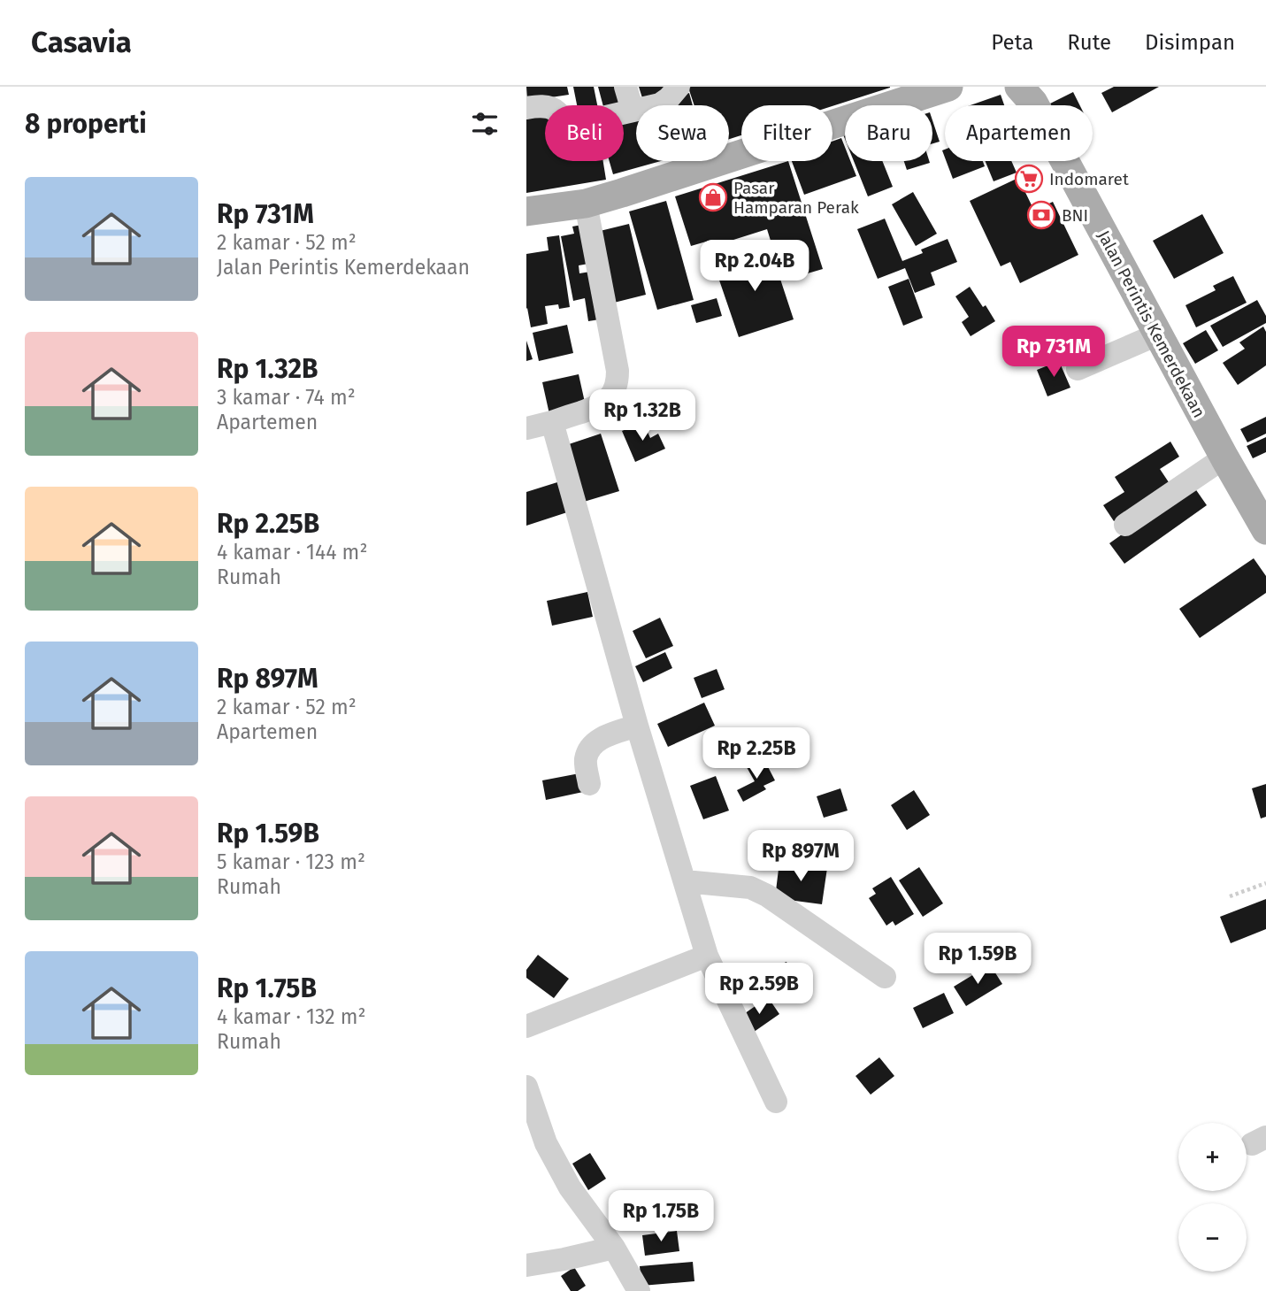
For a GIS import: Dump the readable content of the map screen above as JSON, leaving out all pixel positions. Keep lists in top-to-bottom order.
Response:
{
  "streets": {
    "main road": ["Jalan Perintis Kemerdekaan"]
  },
  "places": {
    "supermarket": ["Indomaret"],
    "shop": ["Pasar Hamparan Perak"],
    "bank": ["BNI"]
  },
  "page": {
    "header": "Casavia",
    "nav": ["Peta", "Rute", "Disimpan"],
    "heading": "8 properti",
    "chip": [
      "Beli",
      "Sewa",
      "Filter",
      "Baru",
      "Apartemen"
    ],
    "list": [
      {
        "name": "Rp 731M",
        "note": "2 kamar · 52 m² · Jalan Perintis Kemerdekaan"
      },
      {
        "name": "Rp 1.32B",
        "note": "3 kamar · 74 m² · Apartemen"
      },
      {
        "name": "Rp 2.25B",
        "note": "4 kamar · 144 m² · Rumah"
      },
      {
        "name": "Rp 897M",
        "note": "2 kamar · 52 m² · Apartemen"
      },
      {
        "name": "Rp 1.59B",
        "note": "5 kamar · 123 m² · Rumah"
      },
      {
        "name": "Rp 1.75B",
        "note": "4 kamar · 132 m² · Rumah"
      }
    ],
    "price": [
      "Rp 2.04B",
      "Rp 731M",
      "Rp 1.32B",
      "Rp 2.25B",
      "Rp 897M",
      "Rp 1.59B",
      "Rp 2.59B",
      "Rp 1.75B"
    ],
    "map_buttons": ["+", "−"]
  }
}
